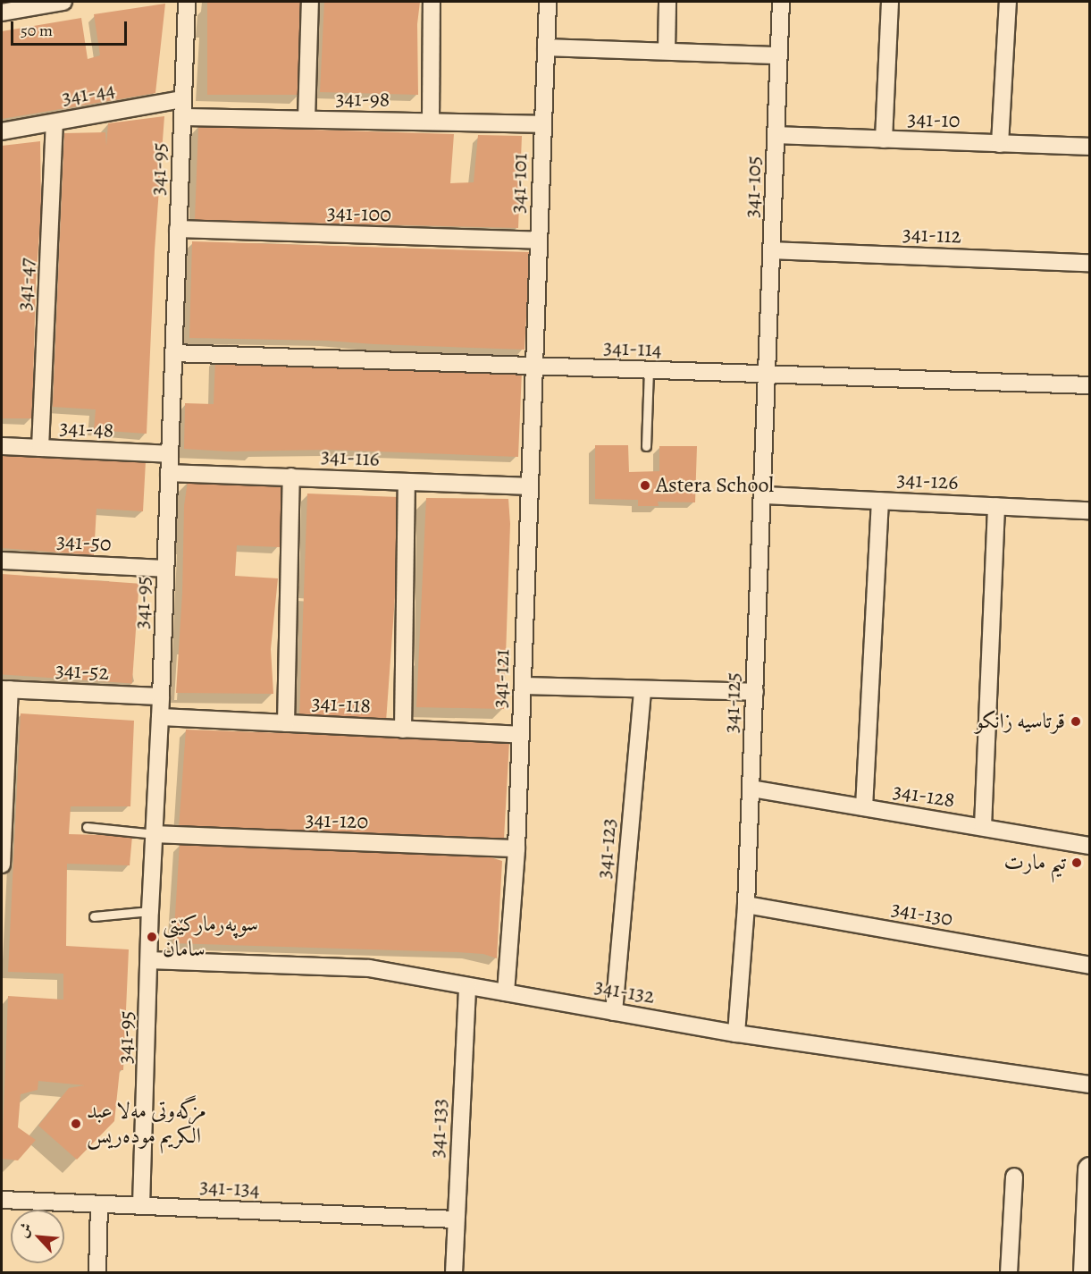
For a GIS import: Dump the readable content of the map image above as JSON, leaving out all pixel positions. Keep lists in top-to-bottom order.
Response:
{
  "streets": {
    "street": [
      "341-44",
      "341-98",
      "341-10",
      "341-95",
      "341-101",
      "341-105",
      "341-100",
      "341-112",
      "341-47",
      "341-114",
      "341-48",
      "341-116",
      "341-126",
      "341-50",
      "341-52",
      "341-121",
      "341-125",
      "341-118",
      "341-128",
      "341-120",
      "341-123",
      "341-130",
      "341-132",
      "341-133",
      "341-134"
    ]
  },
  "crossings": [
    ["341-44", "341-95"],
    ["341-44", "341-47"],
    ["341-98", "341-95"],
    ["341-98", "341-101"],
    ["341-10", "341-105"],
    ["341-95", "341-100"],
    ["341-95", "341-114"],
    ["341-95", "341-48"],
    ["341-95", "341-116"],
    ["341-95", "341-50"],
    ["341-95", "341-52"],
    ["341-95", "341-118"],
    ["341-95", "341-120"],
    ["341-95", "341-132"],
    ["341-95", "341-134"],
    ["341-101", "341-100"],
    ["341-101", "341-114"],
    ["341-101", "341-121"],
    ["341-105", "341-112"],
    ["341-105", "341-114"],
    ["341-105", "341-125"],
    ["341-47", "341-48"],
    ["341-114", "341-121"],
    ["341-114", "341-125"],
    ["341-116", "341-121"],
    ["341-126", "341-125"],
    ["341-121", "341-118"],
    ["341-121", "341-120"],
    ["341-121", "341-132"],
    ["341-125", "341-128"],
    ["341-125", "341-130"],
    ["341-125", "341-132"],
    ["341-123", "341-132"],
    ["341-132", "341-133"],
    ["341-133", "341-134"]
  ],
  "places": [
    "Astera School",
    "قرتاسیە زانکو",
    "تیم مارت",
    "سوپەرمارکێتی سامان",
    "مزگه‌وتی مه‌لا عبد الكريم موده‌ریس"
  ],
  "scale_bar": "50 m",
  "north": "top left"
}
